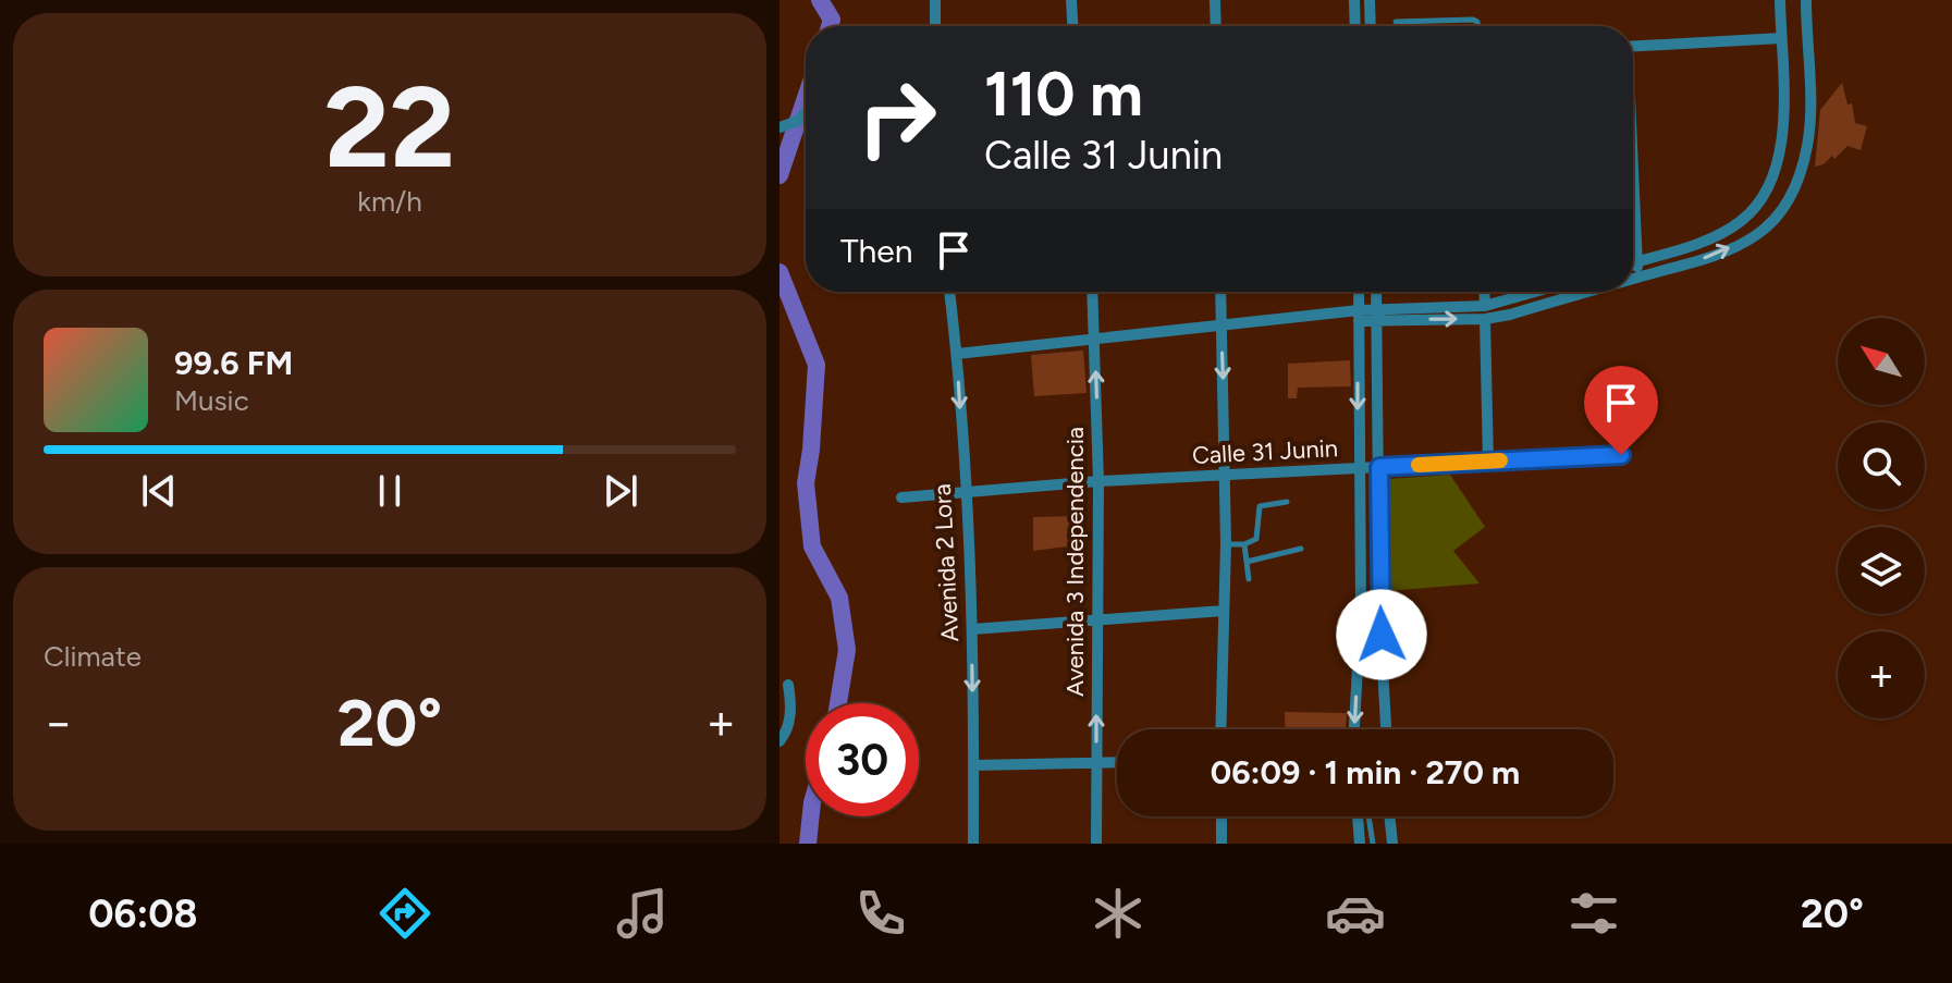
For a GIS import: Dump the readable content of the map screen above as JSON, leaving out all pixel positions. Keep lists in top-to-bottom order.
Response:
{
  "streets": {
    "street": ["Calle 31 Junin", "Avenida 3 Independencia", "Avenida 2 Lora"]
  },
  "crossings": [
    ["Calle 31 Junin", "Avenida 3 Independencia"],
    ["Calle 31 Junin", "Avenida 2 Lora"]
  ],
  "one_way": ["Avenida 3 Independencia", "Avenida 2 Lora"],
  "north": "top left",
  "page": {
    "tile": [
      ["22", "km/h"],
      "Climate"
    ],
    "turn": ["110 m", "Calle 31 Junin"],
    "then": "Then",
    "map_buttons": "+",
    "song": ["99.6 FM", "Music"],
    "heat": ["−", "20°", "+"],
    "limit": "30",
    "trip": "06:09 · 1 min · 270 m",
    "tabs": ["06:08", "20°"]
  }
}
